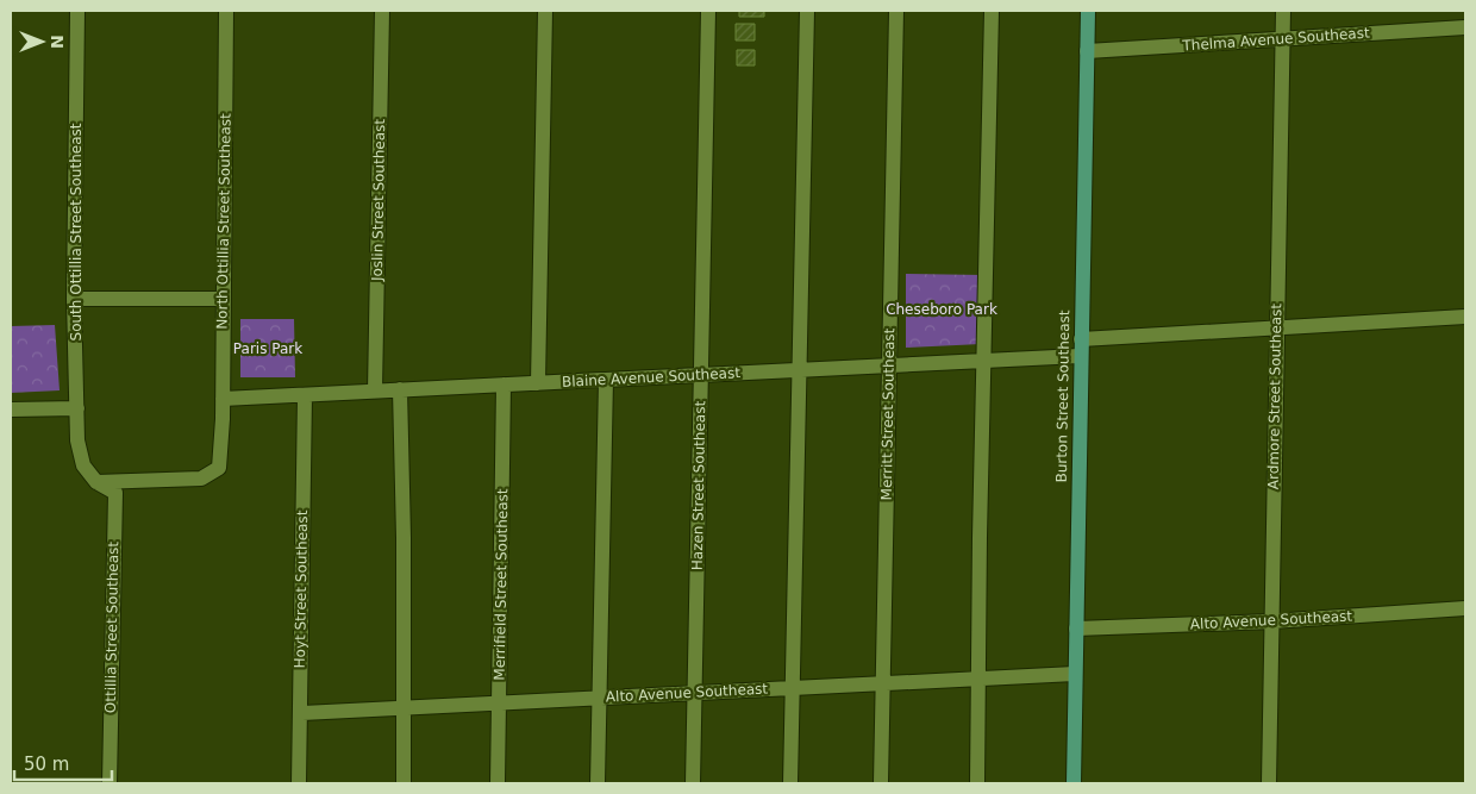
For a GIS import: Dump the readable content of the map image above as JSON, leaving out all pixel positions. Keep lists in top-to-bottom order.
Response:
{
  "streets": {
    "main road": ["Burton Street Southeast"],
    "street": [
      "Thelma Avenue Southeast",
      "Joslin Street Southeast",
      "North Ottillia Street Southeast",
      "South Ottillia Street Southeast",
      "Blaine Avenue Southeast",
      "Ardmore Street Southeast",
      "Merritt Street Southeast",
      "Hazen Street Southeast",
      "Merrifield Street Southeast",
      "Hoyt Street Southeast",
      "Alto Avenue Southeast",
      "Ottillia Street Southeast"
    ]
  },
  "crossings": [
    ["Thelma Avenue Southeast", "Burton Street Southeast"],
    ["Thelma Avenue Southeast", "Ardmore Street Southeast"],
    ["Joslin Street Southeast", "Blaine Avenue Southeast"],
    ["North Ottillia Street Southeast", "South Ottillia Street Southeast"],
    ["North Ottillia Street Southeast", "Blaine Avenue Southeast"],
    ["North Ottillia Street Southeast", "Ottillia Street Southeast"],
    ["South Ottillia Street Southeast", "Ottillia Street Southeast"],
    ["Blaine Avenue Southeast", "Burton Street Southeast"],
    ["Blaine Avenue Southeast", "Merritt Street Southeast"],
    ["Blaine Avenue Southeast", "Hazen Street Southeast"],
    ["Blaine Avenue Southeast", "Merrifield Street Southeast"],
    ["Blaine Avenue Southeast", "Hoyt Street Southeast"],
    ["Burton Street Southeast", "Alto Avenue Southeast"],
    ["Ardmore Street Southeast", "Alto Avenue Southeast"],
    ["Merritt Street Southeast", "Alto Avenue Southeast"],
    ["Hazen Street Southeast", "Alto Avenue Southeast"],
    ["Merrifield Street Southeast", "Alto Avenue Southeast"],
    ["Hoyt Street Southeast", "Alto Avenue Southeast"]
  ],
  "parks": ["Cheseboro Park", "Paris Park"],
  "scale_bar": "50 m",
  "north": "right"
}
